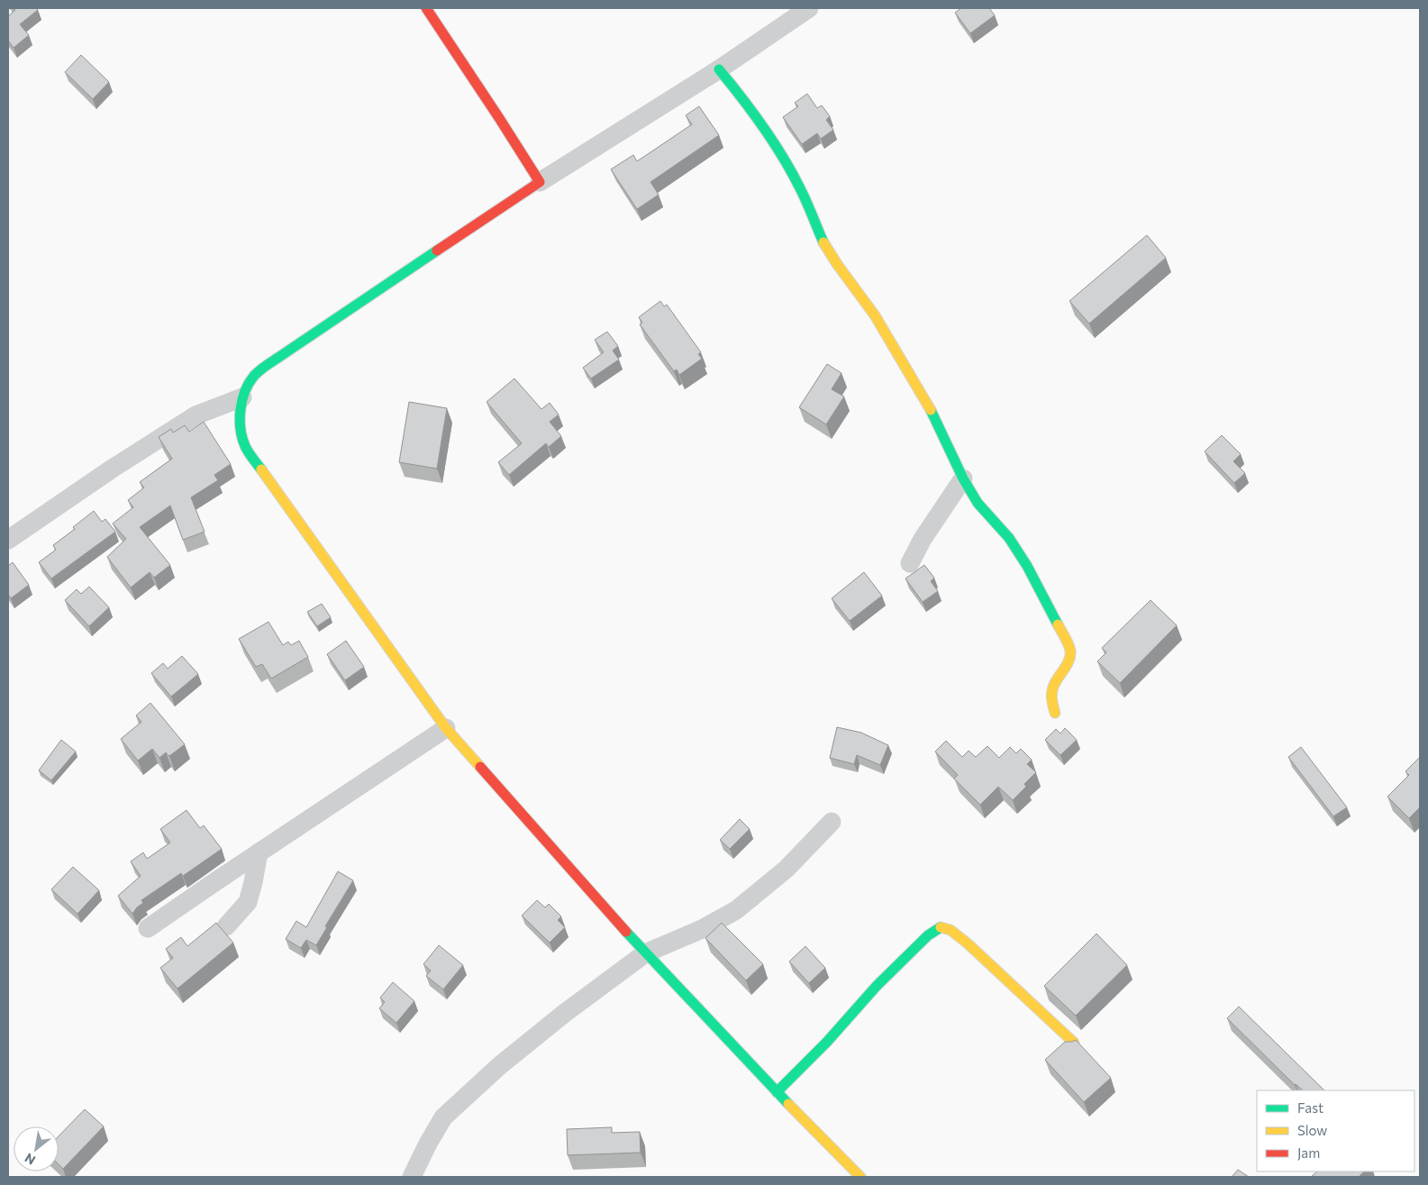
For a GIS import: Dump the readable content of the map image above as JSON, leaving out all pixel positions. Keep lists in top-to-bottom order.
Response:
{
  "legend": ["Fast", "Slow", "Jam"],
  "north": "bottom left"
}
